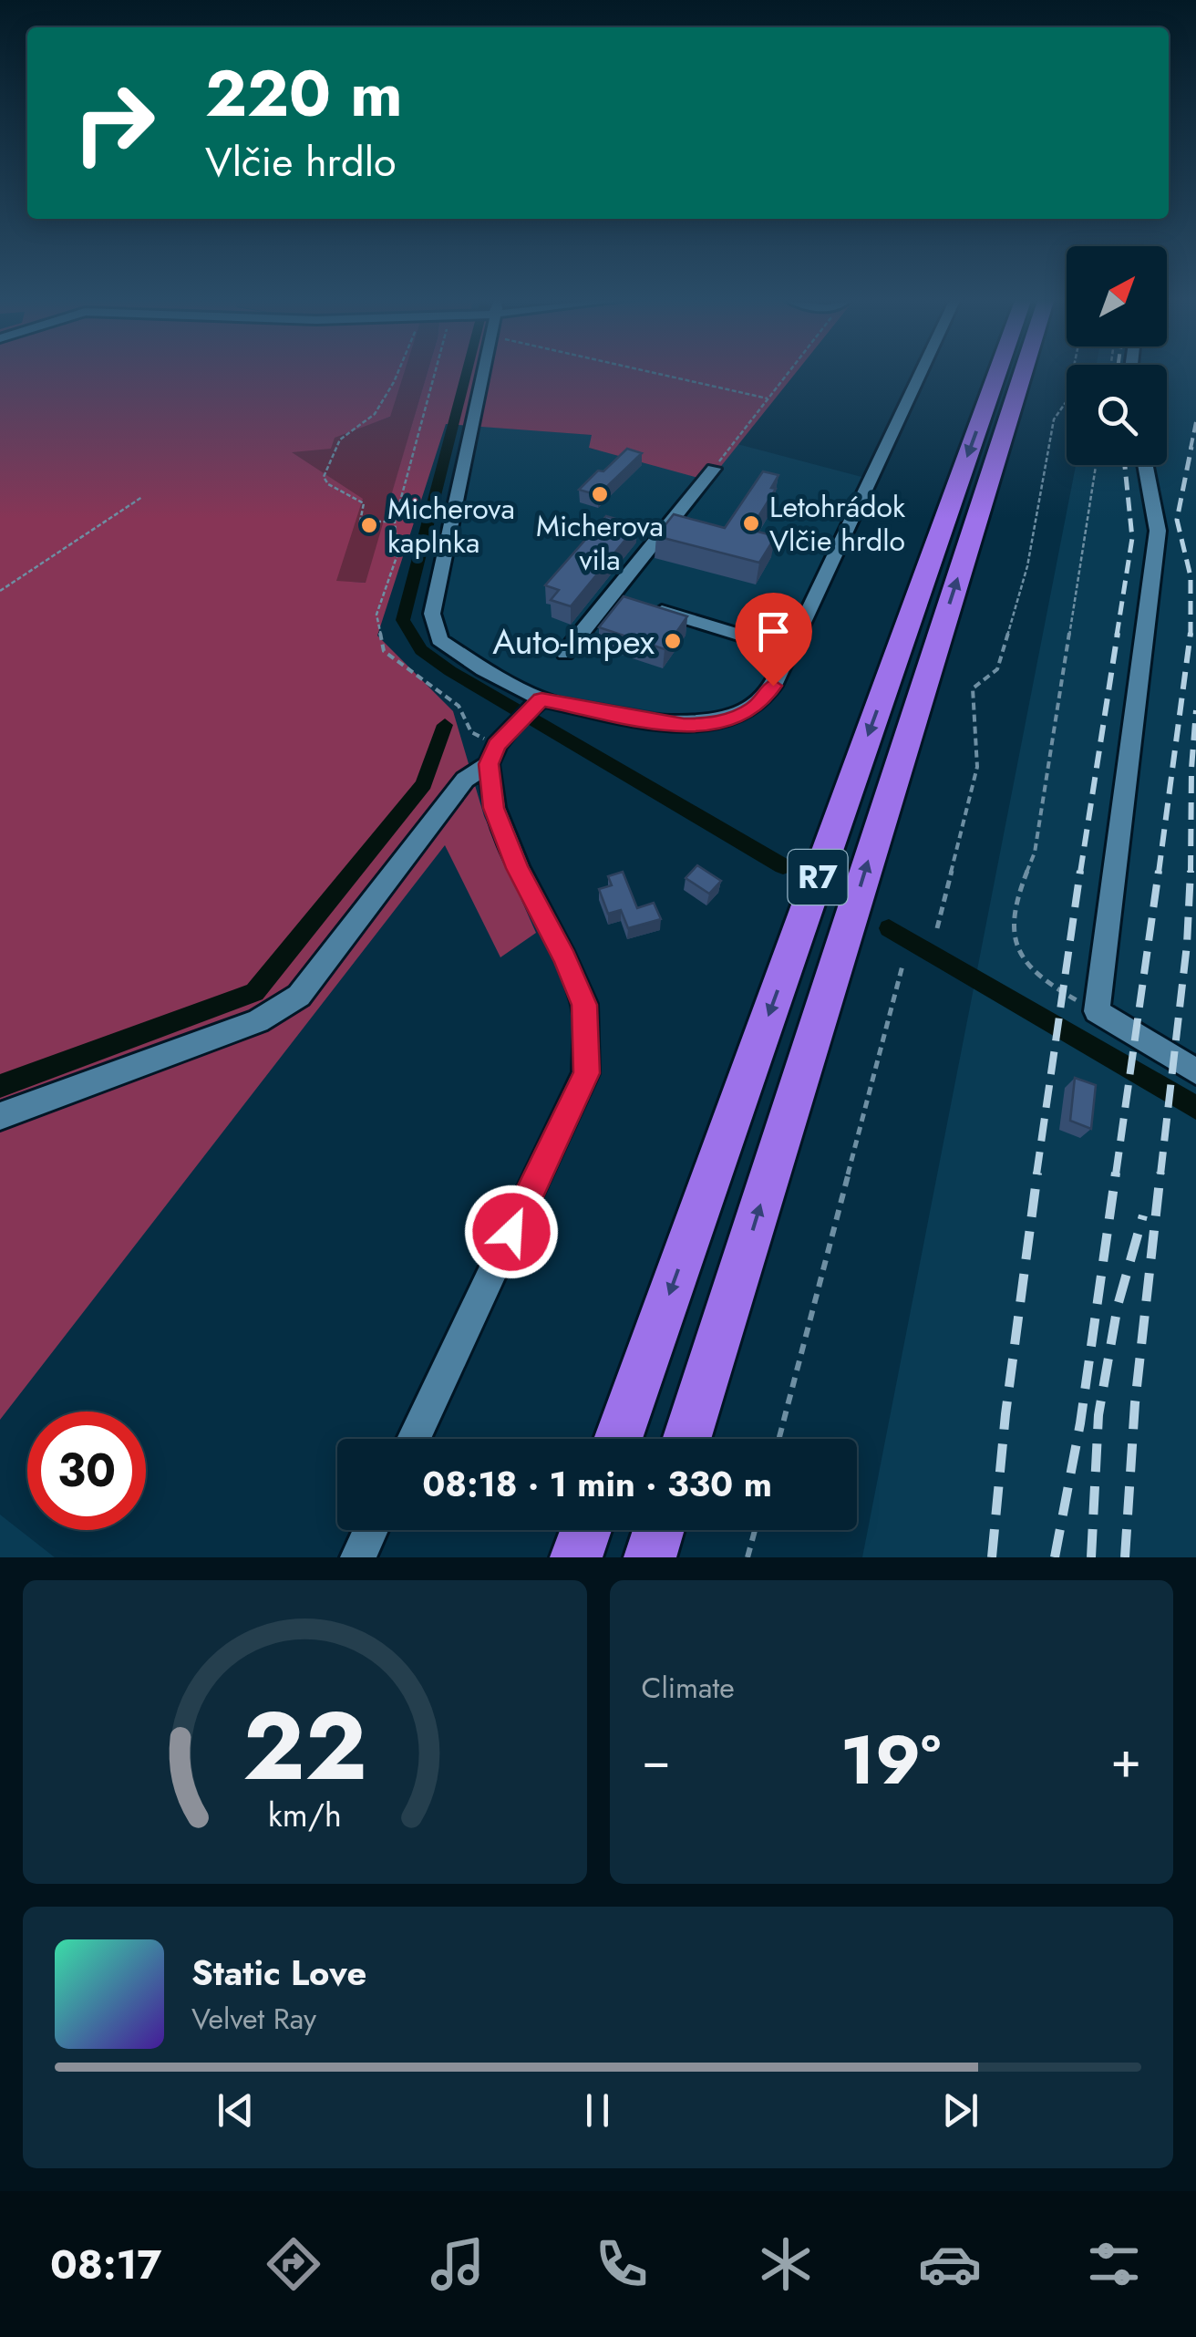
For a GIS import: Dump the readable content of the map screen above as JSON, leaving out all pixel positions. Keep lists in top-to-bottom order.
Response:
{
  "streets": {
    "highway": ["R7"]
  },
  "places": [
    "Micherova vila",
    "Letohrádok Vlčie hrdlo",
    "Micherova kaplnka",
    "Auto-Impex"
  ],
  "north": "top right",
  "page": {
    "turn": ["220 m", "Vlčie hrdlo"],
    "limit": "30",
    "trip": "08:18 · 1 min · 330 m",
    "tile": "Climate",
    "heat": ["−", "19°", "+"],
    "song": ["Static Love", "Velvet Ray"],
    "tabs": "08:17",
    "gauge": ["22", "km/h"]
  }
}
